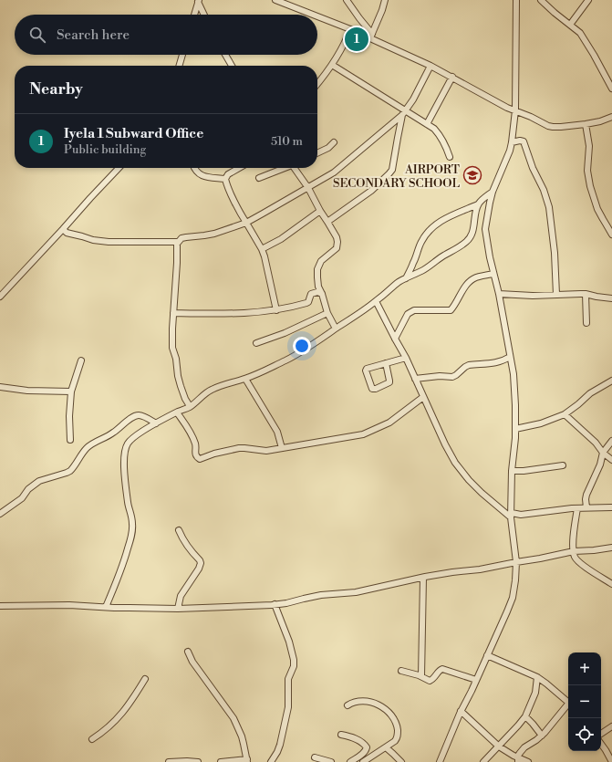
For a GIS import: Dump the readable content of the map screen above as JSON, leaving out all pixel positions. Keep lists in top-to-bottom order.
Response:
{
  "places": {
    "school or university": ["AIRPORT SECONDARY SCHOOL"]
  },
  "page": {
    "search": "Search here",
    "pins": "1",
    "heading": "Nearby",
    "list": [
      {
        "mark": "1",
        "name": "Iyela 1 Subward Office",
        "note": "Public building",
        "value": "510 m"
      }
    ],
    "map_buttons": ["+", "−"]
  }
}
